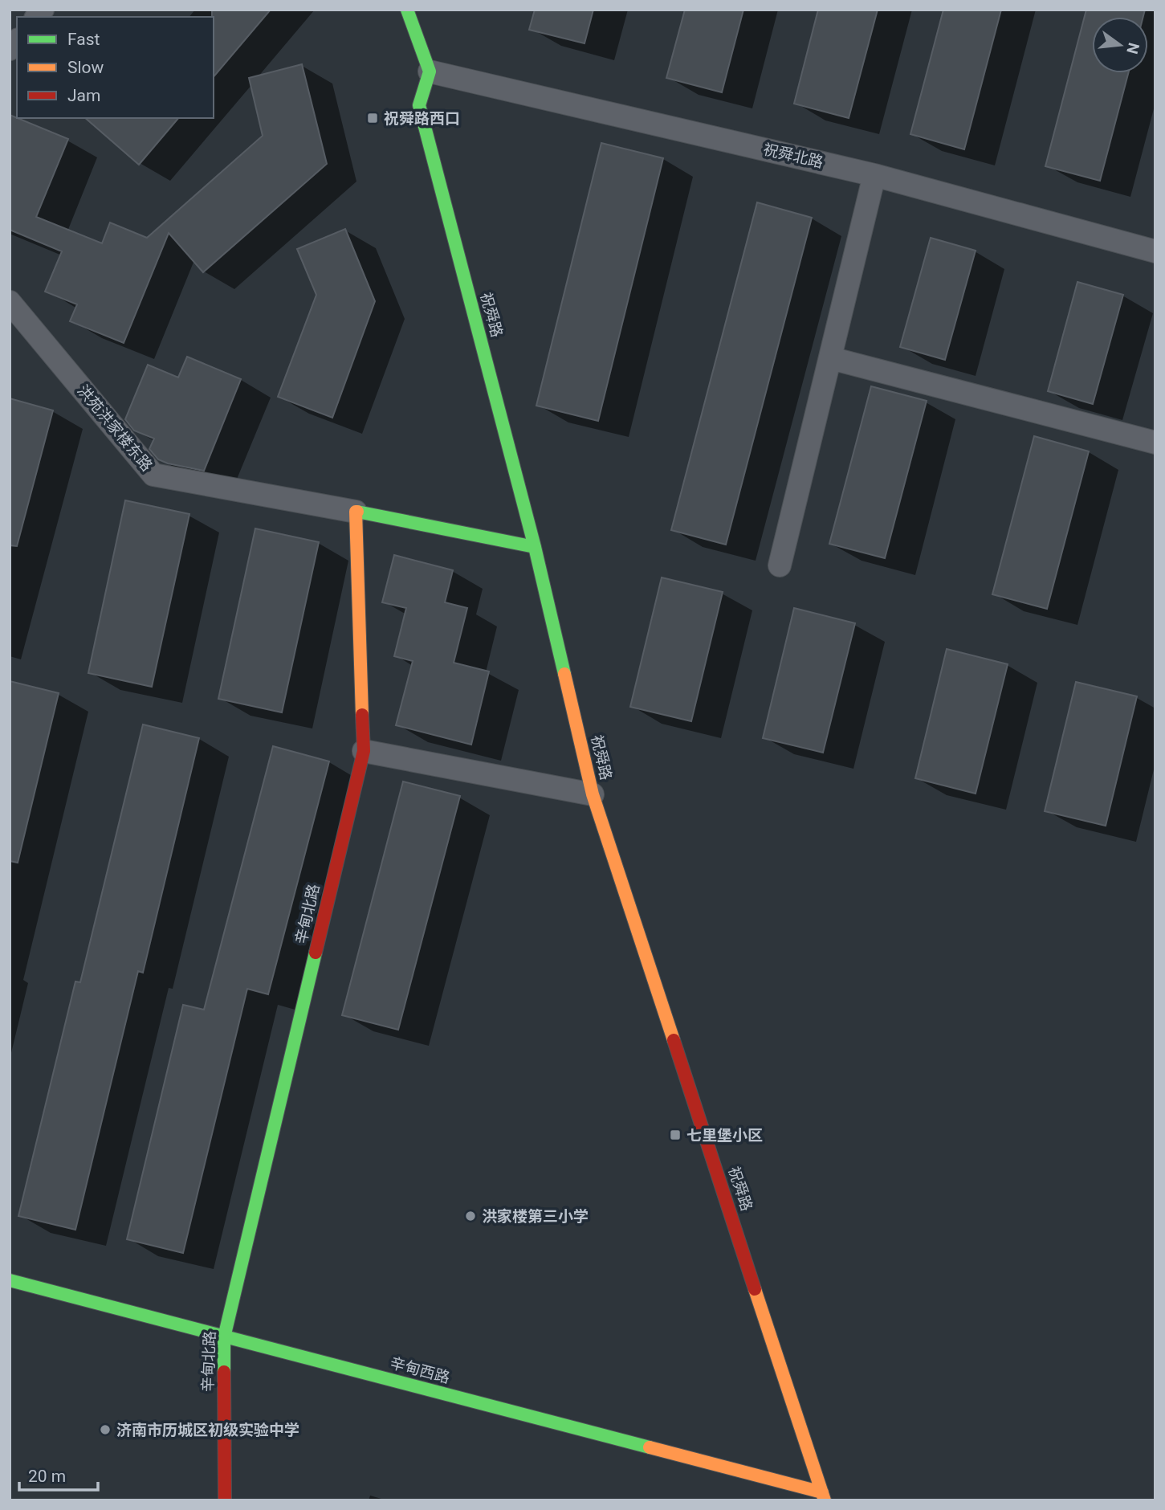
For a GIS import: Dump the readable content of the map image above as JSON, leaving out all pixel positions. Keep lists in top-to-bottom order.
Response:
{
  "streets": {
    "street": [
      "祝舜北路",
      "祝舜路",
      "洪苑洪家楼东路",
      "辛甸北路",
      "辛甸西路"
    ]
  },
  "crossings": [
    ["祝舜北路", "祝舜路"],
    ["祝舜路", "辛甸西路"],
    ["洪苑洪家楼东路", "辛甸北路"],
    ["辛甸北路", "辛甸西路"]
  ],
  "places": {
    "transit": ["祝舜路西口", "七里堡小区"],
    "other": ["洪家楼第三小学", "济南市历城区初级实验中学"]
  },
  "legend": ["Fast", "Slow", "Jam"],
  "scale_bar": "20 m",
  "north": "right"
}
